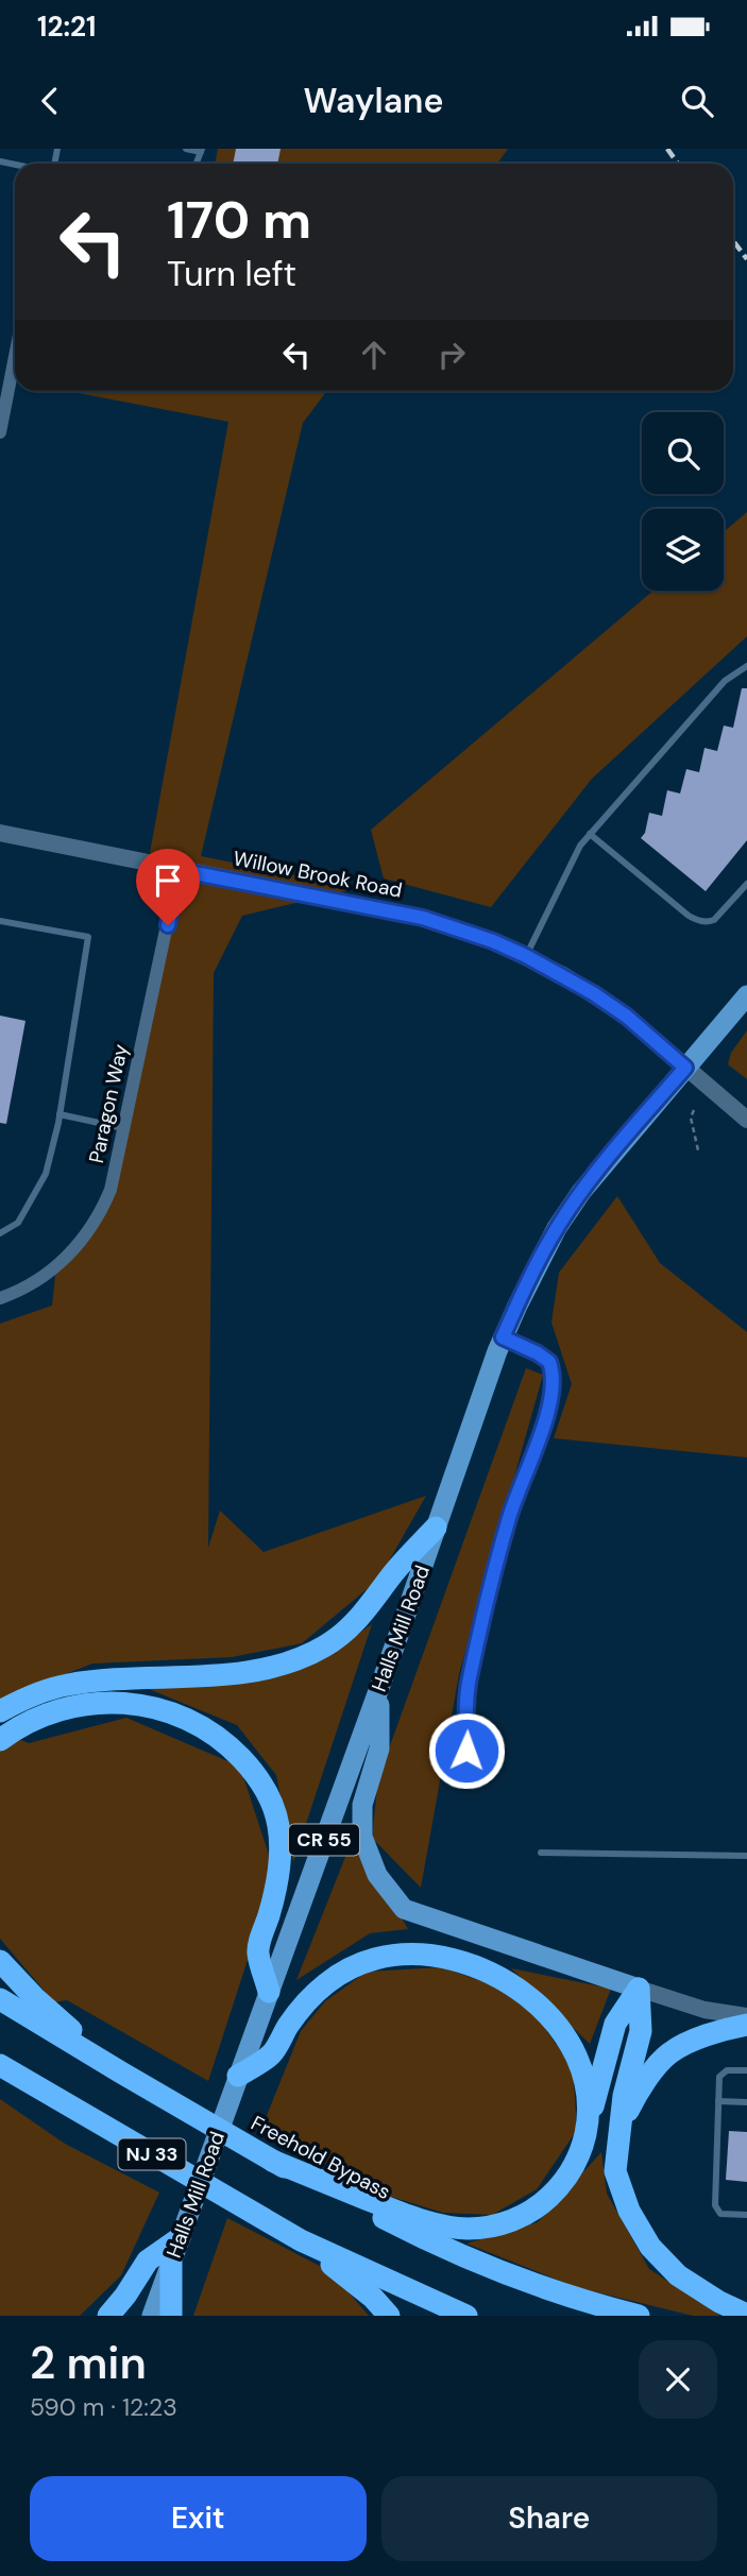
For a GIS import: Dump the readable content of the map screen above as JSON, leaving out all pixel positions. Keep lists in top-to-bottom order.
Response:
{
  "streets": {
    "highway": ["NJ 33", "Freehold Bypass"],
    "main road": ["Halls Mill Road", "CR 55"],
    "street": ["Willow Brook Road", "Paragon Way"]
  },
  "crossings": [
    ["Willow Brook Road", "Paragon Way"],
    ["Willow Brook Road", "Halls Mill Road"]
  ],
  "page": {
    "status": "12:21",
    "header": "Waylane",
    "turn": ["170 m", "Turn left"],
    "heading": ["2 min", "590 m · 12:23"],
    "buttons": ["Exit", "Share"]
  }
}
